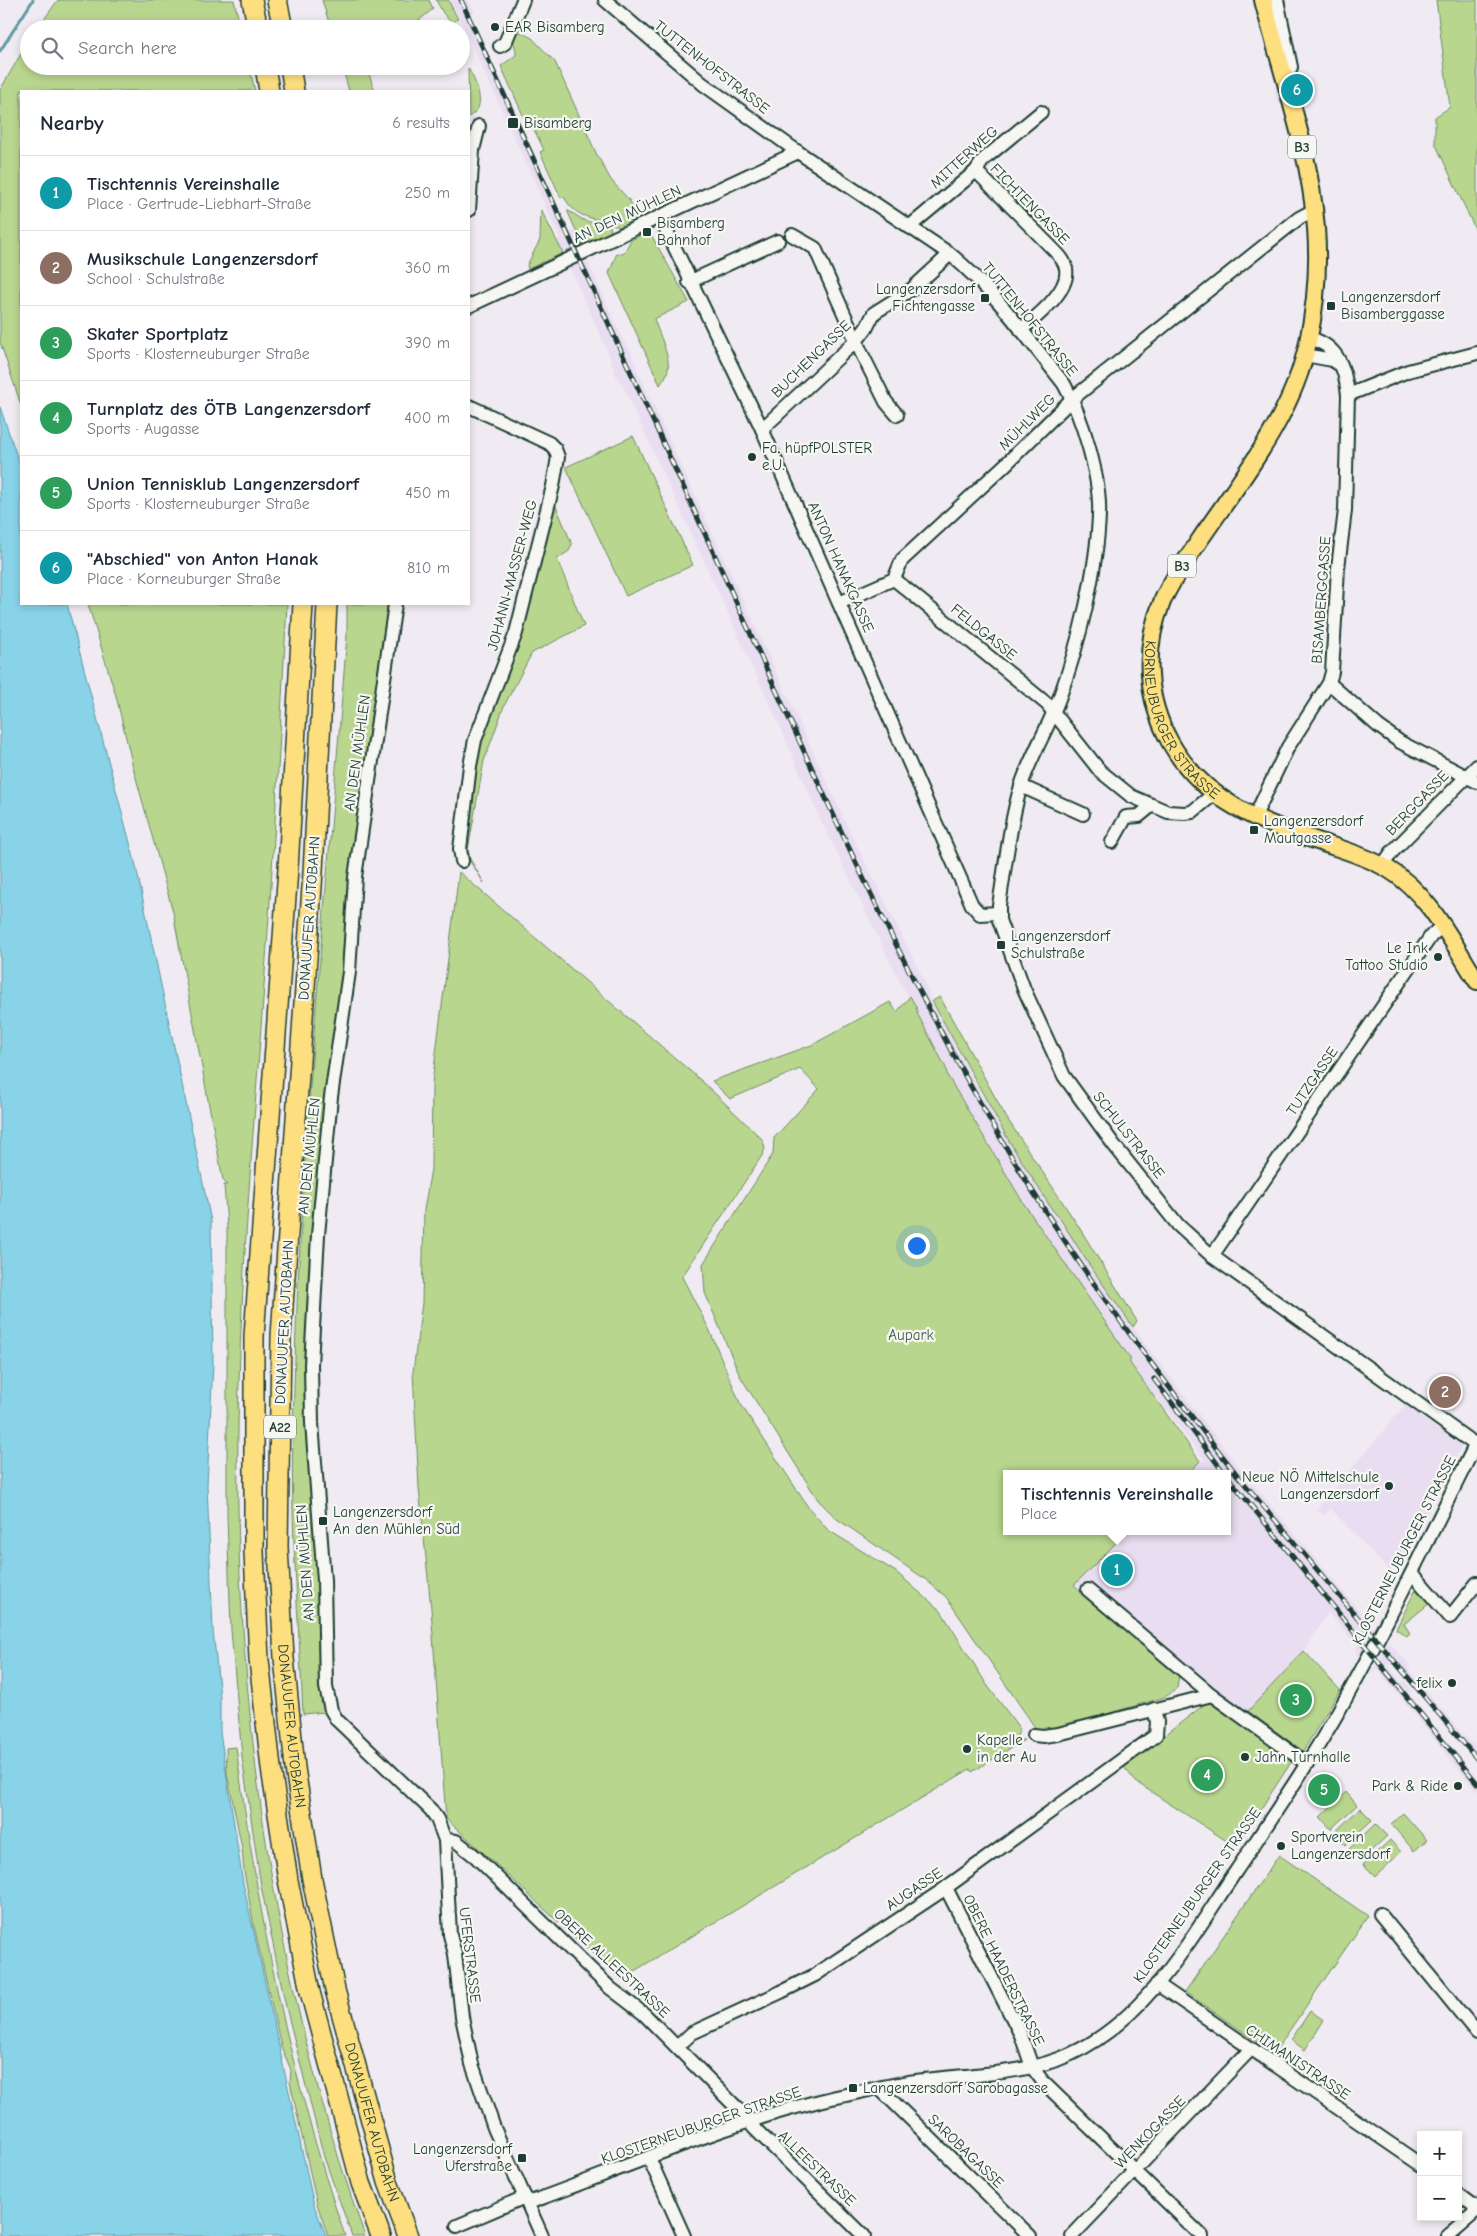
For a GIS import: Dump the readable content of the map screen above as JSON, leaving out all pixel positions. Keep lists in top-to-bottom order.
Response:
{
  "streets": {
    "highway": ["DONAUUFER AUTOBAHN", "A22"],
    "main road": ["B3", "KORNEUBURGER STRASSE"],
    "street": [
      "TUTTENHOFSTRASSE",
      "MITTERWEG",
      "FICHTENGASSE",
      "AN DEN MÜHLEN",
      "BUCHENGASSE",
      "MÜHLWEG",
      "ANTON HANAKGASSE",
      "JOHANN-MASSER-WEG",
      "BISAMBERGGASSE",
      "FELDGASSE",
      "BERGGASSE",
      "TUTZGASSE",
      "SCHULSTRASSE",
      "KLOSTERNEUBURGER STRASSE",
      "AUGASSE",
      "UFERSTRASSE",
      "OBERE ALLEESTRASSE",
      "OBERE HAADERSTRASSE",
      "CHIMANISTRASSE",
      "WENKOGASSE",
      "SAROBAGASSE",
      "ALLEESTRASSE"
    ]
  },
  "crossings": [
    ["TUTTENHOFSTRASSE", "MITTERWEG"],
    ["TUTTENHOFSTRASSE", "FICHTENGASSE"],
    ["TUTTENHOFSTRASSE", "AN DEN MÜHLEN"],
    ["TUTTENHOFSTRASSE", "BUCHENGASSE"],
    ["TUTTENHOFSTRASSE", "MÜHLWEG"],
    ["TUTTENHOFSTRASSE", "FELDGASSE"],
    ["TUTTENHOFSTRASSE", "SCHULSTRASSE"],
    ["MITTERWEG", "FICHTENGASSE"],
    ["AN DEN MÜHLEN", "ANTON HANAKGASSE"],
    ["AN DEN MÜHLEN", "UFERSTRASSE"],
    ["BUCHENGASSE", "ANTON HANAKGASSE"],
    ["MÜHLWEG", "FELDGASSE"],
    ["MÜHLWEG", "KORNEUBURGER STRASSE"],
    ["ANTON HANAKGASSE", "SCHULSTRASSE"],
    ["BISAMBERGGASSE", "KORNEUBURGER STRASSE"],
    ["FELDGASSE", "KORNEUBURGER STRASSE"],
    ["FELDGASSE", "SCHULSTRASSE"],
    ["KORNEUBURGER STRASSE", "BERGGASSE"],
    ["KORNEUBURGER STRASSE", "TUTZGASSE"],
    ["TUTZGASSE", "SCHULSTRASSE"],
    ["SCHULSTRASSE", "KLOSTERNEUBURGER STRASSE"],
    ["KLOSTERNEUBURGER STRASSE", "UFERSTRASSE"],
    ["KLOSTERNEUBURGER STRASSE", "OBERE ALLEESTRASSE"],
    ["KLOSTERNEUBURGER STRASSE", "OBERE HAADERSTRASSE"],
    ["KLOSTERNEUBURGER STRASSE", "CHIMANISTRASSE"],
    ["KLOSTERNEUBURGER STRASSE", "SAROBAGASSE"],
    ["KLOSTERNEUBURGER STRASSE", "ALLEESTRASSE"],
    ["AUGASSE", "OBERE ALLEESTRASSE"],
    ["AUGASSE", "OBERE HAADERSTRASSE"],
    ["UFERSTRASSE", "OBERE ALLEESTRASSE"],
    ["OBERE ALLEESTRASSE", "ALLEESTRASSE"],
    ["OBERE HAADERSTRASSE", "WENKOGASSE"],
    ["CHIMANISTRASSE", "WENKOGASSE"]
  ],
  "parks": ["Aupark"],
  "places": {
    "other": [
      "EAR Bisamberg",
      "Fa. hüpfPOLSTER e.U.",
      "Le Ink Tattoo Studio",
      "Neue NÖ Mittelschule Langenzersdorf",
      "felix",
      "Kapelle in der Au",
      "Jahn Turnhalle",
      "Park & Ride",
      "Sportverein Langenzersdorf"
    ],
    "transit": [
      "Bisamberg",
      "Bisamberg Bahnhof",
      "Langenzersdorf Fichtengasse",
      "Langenzersdorf Bisamberggasse",
      "Langenzersdorf Mautgasse",
      "Langenzersdorf Schulstraße",
      "Langenzersdorf An den Mühlen Süd",
      "Langenzersdorf Sarobagasse",
      "Langenzersdorf Uferstraße"
    ]
  },
  "page": {
    "search": "Search here",
    "pins": [
      "6",
      "2",
      "1",
      "3",
      "4",
      "5"
    ],
    "heading": ["Nearby", "6 results"],
    "list": [
      {
        "mark": "1",
        "name": "Tischtennis Vereinshalle",
        "note": "Place · Gertrude-Liebhart-Straße",
        "value": "250 m"
      },
      {
        "mark": "2",
        "name": "Musikschule Langenzersdorf",
        "note": "School · Schulstraße",
        "value": "360 m"
      },
      {
        "mark": "3",
        "name": "Skater Sportplatz",
        "note": "Sports · Klosterneuburger Straße",
        "value": "390 m"
      },
      {
        "mark": "4",
        "name": "Turnplatz des ÖTB Langenzersdorf",
        "note": "Sports · Augasse",
        "value": "400 m"
      },
      {
        "mark": "5",
        "name": "Union Tennisklub Langenzersdorf",
        "note": "Sports · Klosterneuburger Straße",
        "value": "450 m"
      },
      {
        "mark": "6",
        "name": "\"Abschied\" von Anton Hanak",
        "note": "Place · Korneuburger Straße",
        "value": "810 m"
      }
    ],
    "popup": ["Tischtennis Vereinshalle", "Place"],
    "map_buttons": ["+", "−"]
  }
}
